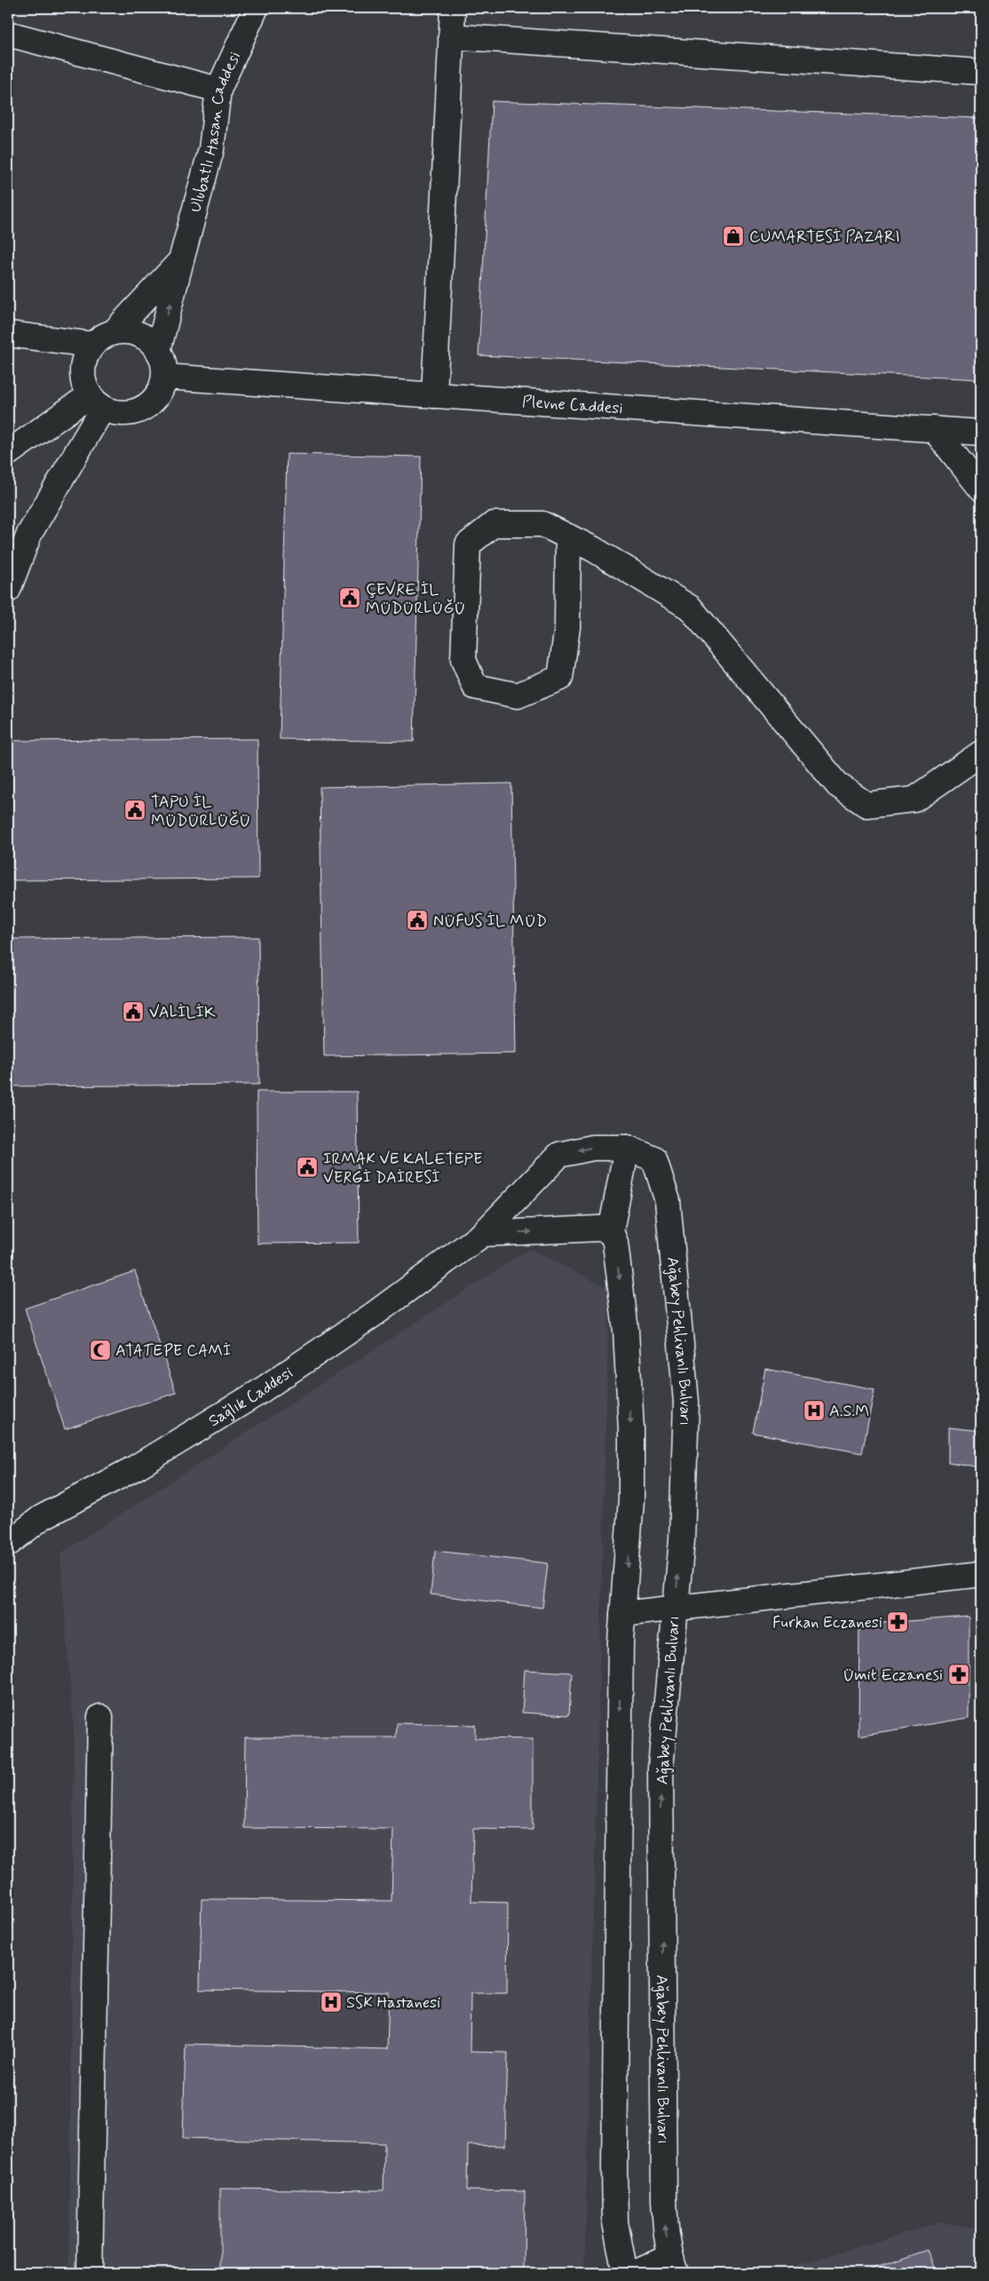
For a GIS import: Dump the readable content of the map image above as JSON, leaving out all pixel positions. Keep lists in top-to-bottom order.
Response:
{
  "streets": {
    "street": [
      "Ulubatlı Hasan Caddesi",
      "Plevne Caddesi",
      "Ağabey Pehlivanlı Bulvarı",
      "Sağlık Caddesi"
    ]
  },
  "crossings": [
    ["Ulubatlı Hasan Caddesi", "Plevne Caddesi"],
    ["Ağabey Pehlivanlı Bulvarı", "Sağlık Caddesi"]
  ],
  "places": {
    "shop": ["CUMARTESİ PAZARI"],
    "public building": [
      "ÇEVRE İL MÜDÜRLÜĞÜ",
      "TAPU İL MÜDÜRLÜĞÜ",
      "NÜFUS İL MÜD",
      "VALİLİK",
      "IRMAK VE KALETEPE VERGİ DAİRESİ"
    ],
    "mosque": ["ATATEPE CAMİ"],
    "hospital": ["A.S.M", "SSK Hastanesi"],
    "pharmacy": ["Furkan Eczanesi", "Ümit Eczanesi"]
  }
}
